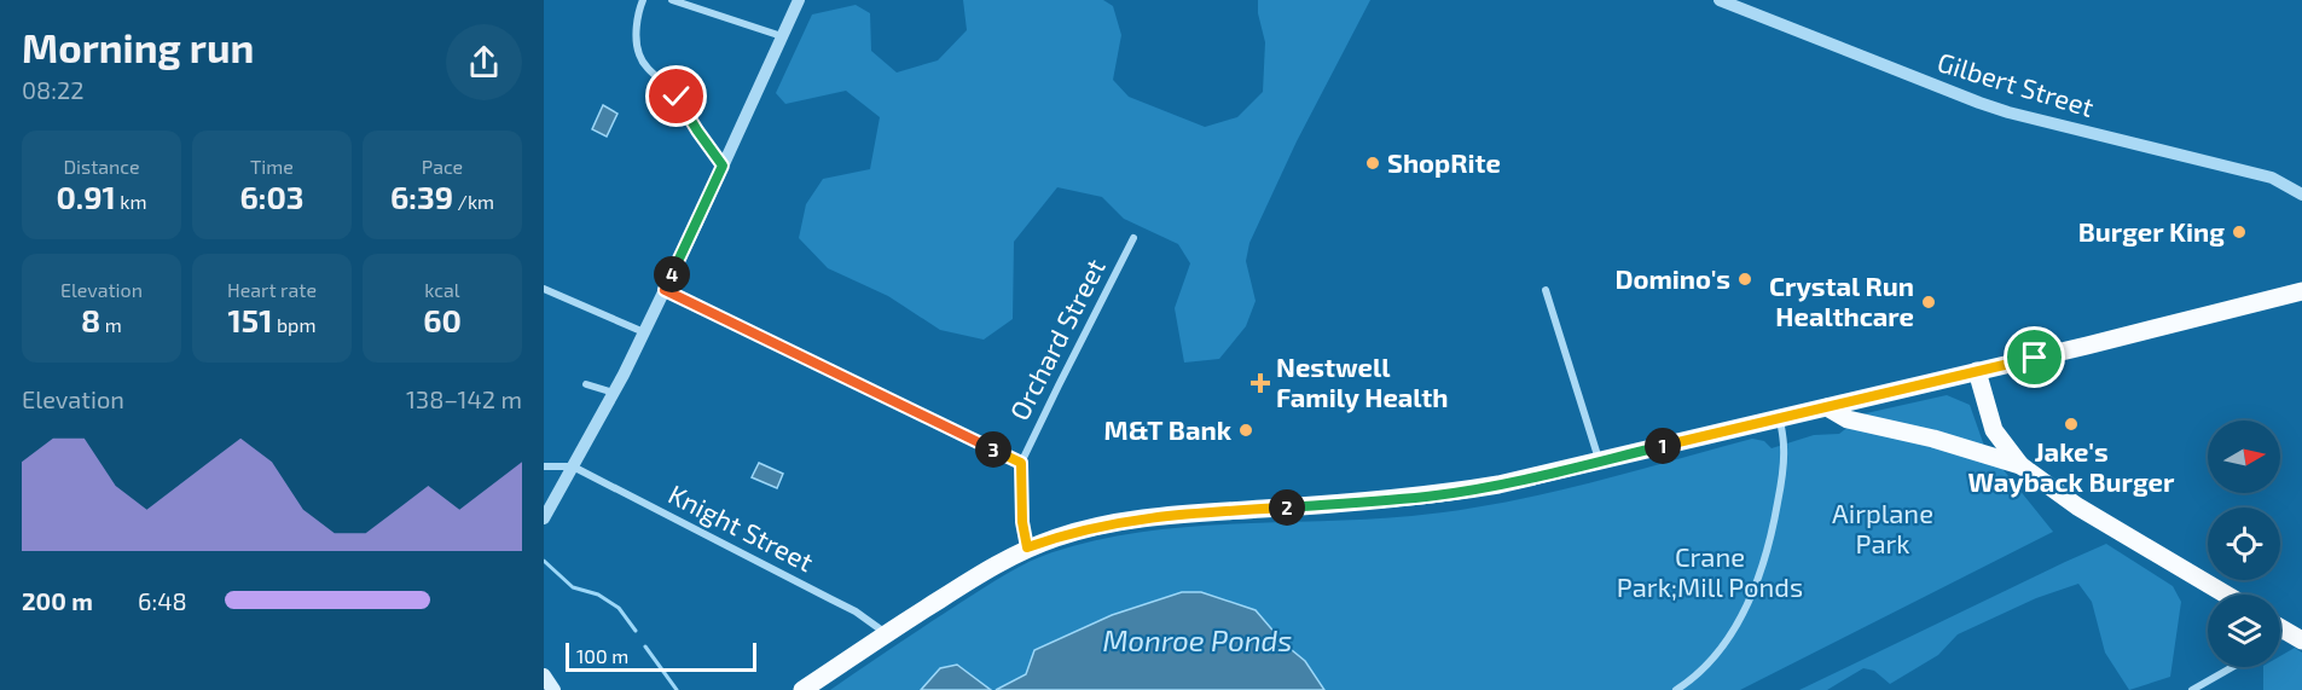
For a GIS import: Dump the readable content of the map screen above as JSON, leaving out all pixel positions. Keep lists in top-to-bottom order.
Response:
{
  "streets": {
    "street": ["Gilbert Street", "Orchard Street", "Knight Street"]
  },
  "water": ["Monroe Ponds"],
  "parks": ["Airplane Park", "Crane Park;Mill Ponds"],
  "places": {
    "other": [
      "ShopRite",
      "Burger King",
      "Domino's",
      "Crystal Run Healthcare",
      "Jake's Wayback Burger",
      "M&T Bank"
    ],
    "health": ["Nestwell Family Health"]
  },
  "scale_bar": "100 m",
  "north": "right",
  "page": {
    "heading": ["Morning run", "08:22"],
    "stats": [
      ["Distance", "0.91 km"],
      ["Time", "6:03"],
      ["Pace", "6:39 /km"],
      ["Elevation", "8 m"],
      ["Heart rate", "151 bpm"],
      ["kcal", "60"]
    ],
    "pins": [
      "4",
      "1",
      "3",
      "2"
    ],
    "chart": ["Elevation", "138–142 m"],
    "list": [
      {
        "name": "200 m",
        "note": "6:48"
      }
    ],
    "scale": "100 m"
  }
}
